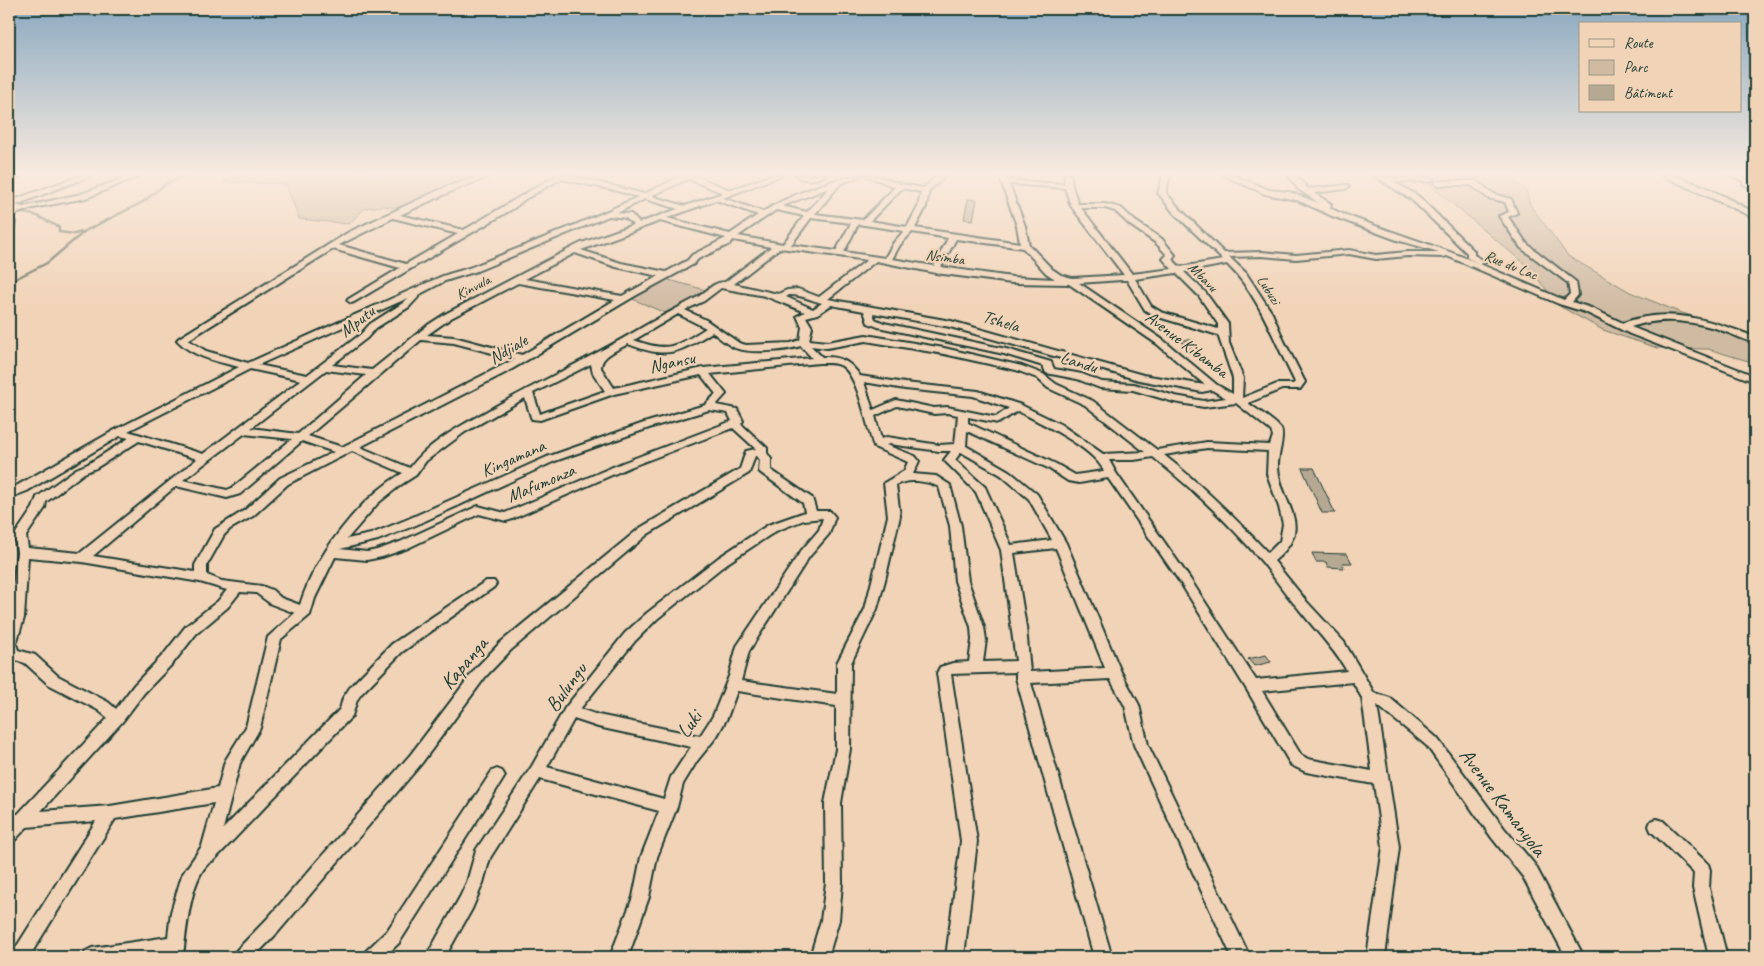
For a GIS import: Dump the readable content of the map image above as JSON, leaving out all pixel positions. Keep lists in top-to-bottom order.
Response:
{
  "streets": {
    "street": [
      "Nsimba",
      "Rue du Lac",
      "Mbavu",
      "Kinvula",
      "Lubuzi",
      "Mputu",
      "Tshela",
      "Avenue Kibamba",
      "Ndjiale",
      "Ngansu",
      "Landu",
      "Kingamana",
      "Mafumonza",
      "Kapanga",
      "Bulungu",
      "Luki",
      "Avenue Kamanyola"
    ]
  },
  "crossings": [
    ["Nsimba", "Rue du Lac"],
    ["Nsimba", "Mbavu"],
    ["Nsimba", "Lubuzi"],
    ["Nsimba", "Avenue Kibamba"],
    ["Nsimba", "Ndjiale"],
    ["Mbavu", "Lubuzi"],
    ["Mbavu", "Avenue Kibamba"],
    ["Mbavu", "Landu"],
    ["Kinvula", "Mputu"],
    ["Lubuzi", "Avenue Kibamba"],
    ["Lubuzi", "Landu"],
    ["Tshela", "Avenue Kibamba"],
    ["Tshela", "Landu"],
    ["Avenue Kibamba", "Landu"],
    ["Kingamana", "Mafumonza"],
    ["Bulungu", "Luki"]
  ],
  "legend": ["Route", "Parc", "Bâtiment"]
}
